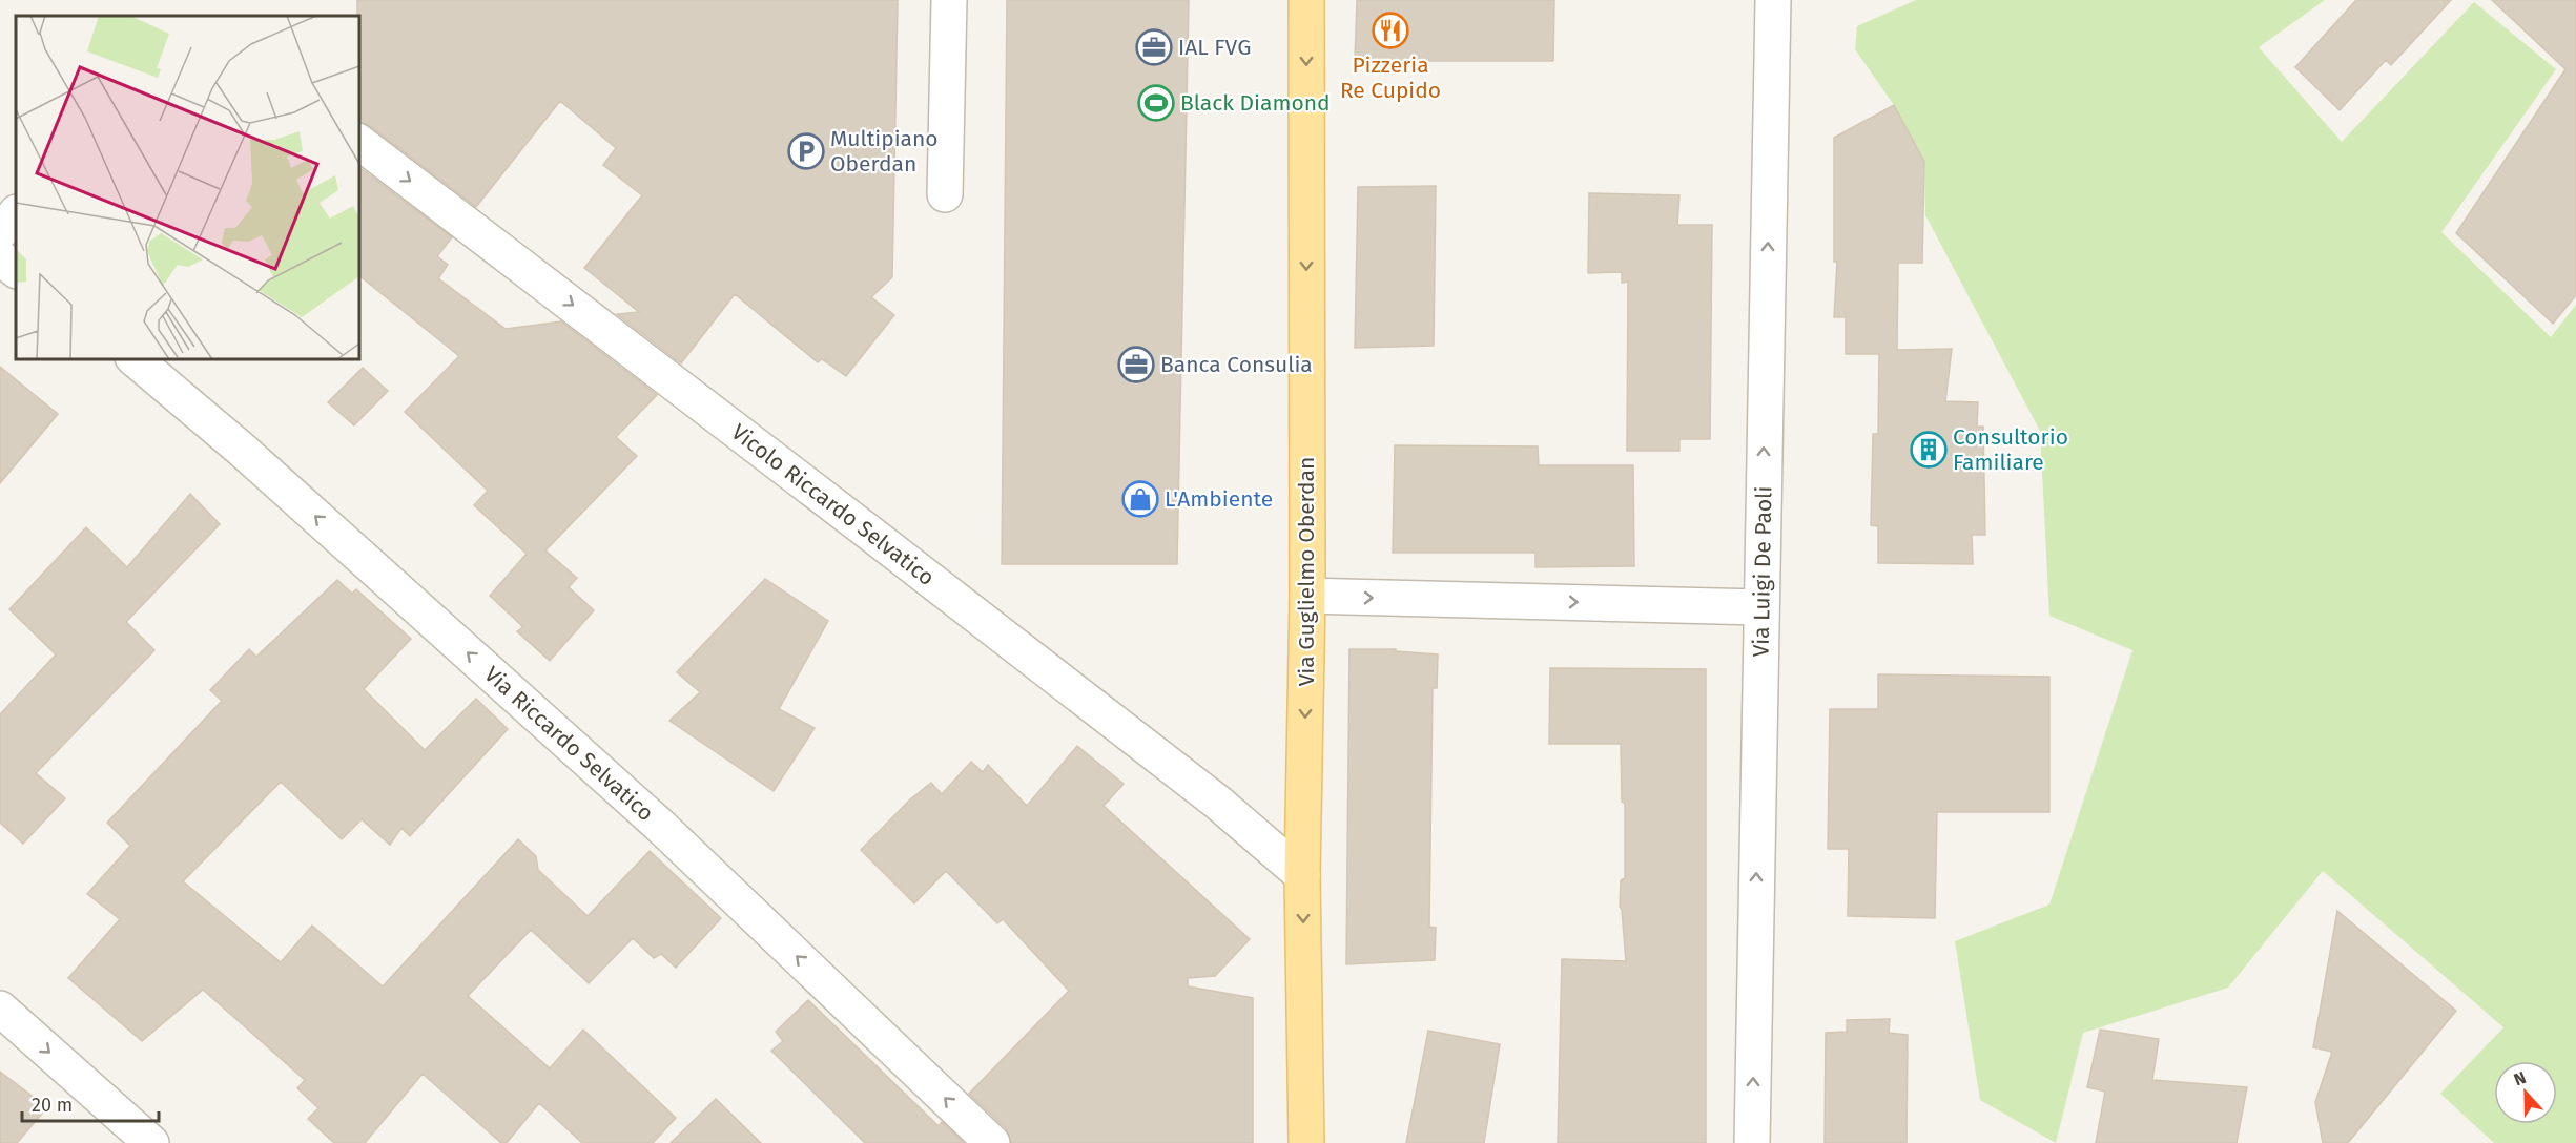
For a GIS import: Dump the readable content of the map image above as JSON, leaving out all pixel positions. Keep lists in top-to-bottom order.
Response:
{
  "streets": {
    "main road": ["Via Guglielmo Oberdan"],
    "street": ["Vicolo Riccardo Selvatico", "Via Luigi De Paoli", "Via Riccardo Selvatico"]
  },
  "crossings": [
    ["Vicolo Riccardo Selvatico", "Via Guglielmo Oberdan"]
  ],
  "one_way": [
    "Vicolo Riccardo Selvatico",
    "Via Guglielmo Oberdan",
    "Via Luigi De Paoli",
    "Via Riccardo Selvatico"
  ],
  "places": {
    "restaurant": ["Pizzeria Re Cupido"],
    "office": ["IAL FVG", "Banca Consulia"],
    "sports": ["Black Diamond"],
    "parking": ["Multipiano Oberdan"],
    "building": ["Consultorio Familiare"],
    "shop": ["L'Ambiente"]
  },
  "scale_bar": "20 m",
  "north": "top"
}
